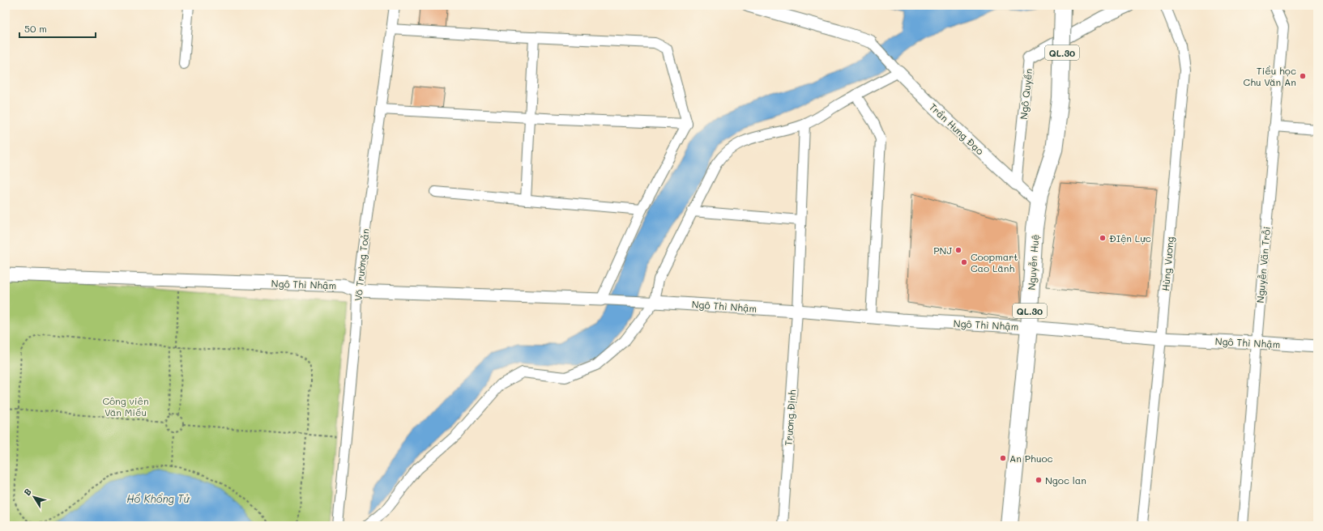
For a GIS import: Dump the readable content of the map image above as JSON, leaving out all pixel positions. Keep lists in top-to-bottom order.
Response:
{
  "streets": {
    "highway": ["QL.30", "Nguyễn Huệ"],
    "street": [
      "Ngô Quyền",
      "Trần Hưng Đạo",
      "Hùng Vương",
      "Võ Trường Toản",
      "Nguyễn Văn Trỗi",
      "Ngô Thì Nhậm",
      "Trương Định"
    ]
  },
  "crossings": [
    ["Ngô Quyền", "Trần Hưng Đạo"],
    ["Nguyễn Huệ", "Ngô Thì Nhậm"],
    ["Hùng Vương", "Ngô Thì Nhậm"],
    ["Võ Trường Toản", "Ngô Thì Nhậm"],
    ["Nguyễn Văn Trỗi", "Ngô Thì Nhậm"],
    ["Ngô Thì Nhậm", "Trương Định"]
  ],
  "water": ["Hồ Khổng Tử"],
  "parks": ["Công viên Văn Miếu"],
  "places": [
    "Tiểu học Chu Văn An",
    "ĐIện Lực",
    "PNJ",
    "Coopmart Cao Lãnh",
    "An Phuoc",
    "Ngoc lan"
  ],
  "scale_bar": "50 m",
  "north": "top left"
}
